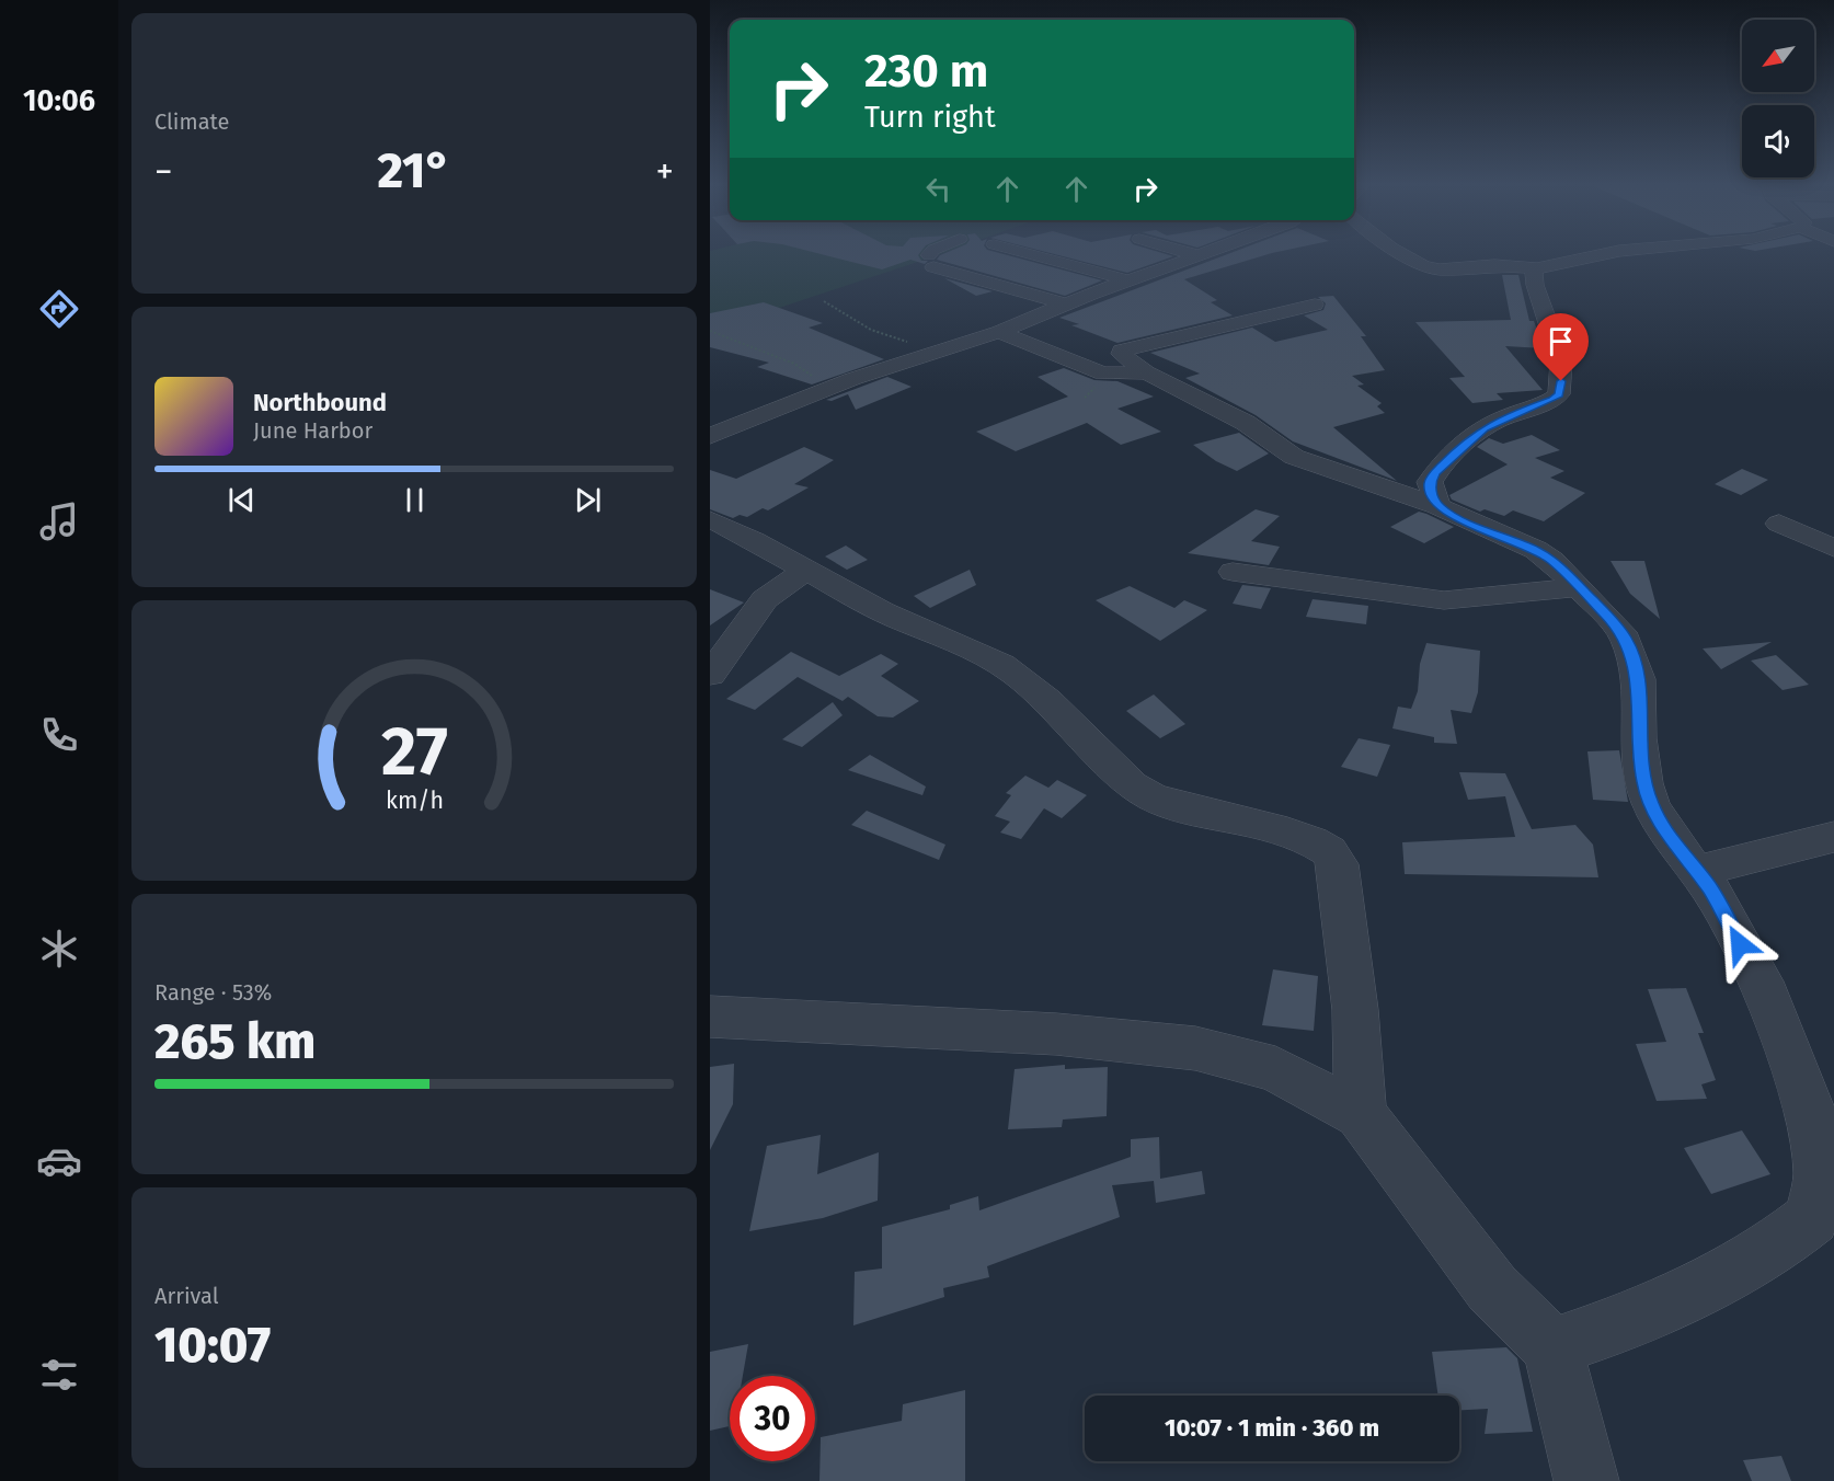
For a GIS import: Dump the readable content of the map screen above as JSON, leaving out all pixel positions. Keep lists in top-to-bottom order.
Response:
{
  "north": "bottom left",
  "page": {
    "tabs": "10:06",
    "tile": [
      "Climate",
      ["Range · 53%", "265 km"],
      ["Arrival", "10:07"]
    ],
    "turn": ["230 m", "Turn right"],
    "heat": ["−", "21°", "+"],
    "song": ["Northbound", "June Harbor"],
    "limit": "30",
    "trip": "10:07 · 1 min · 360 m",
    "gauge": ["27", "km/h"]
  }
}
